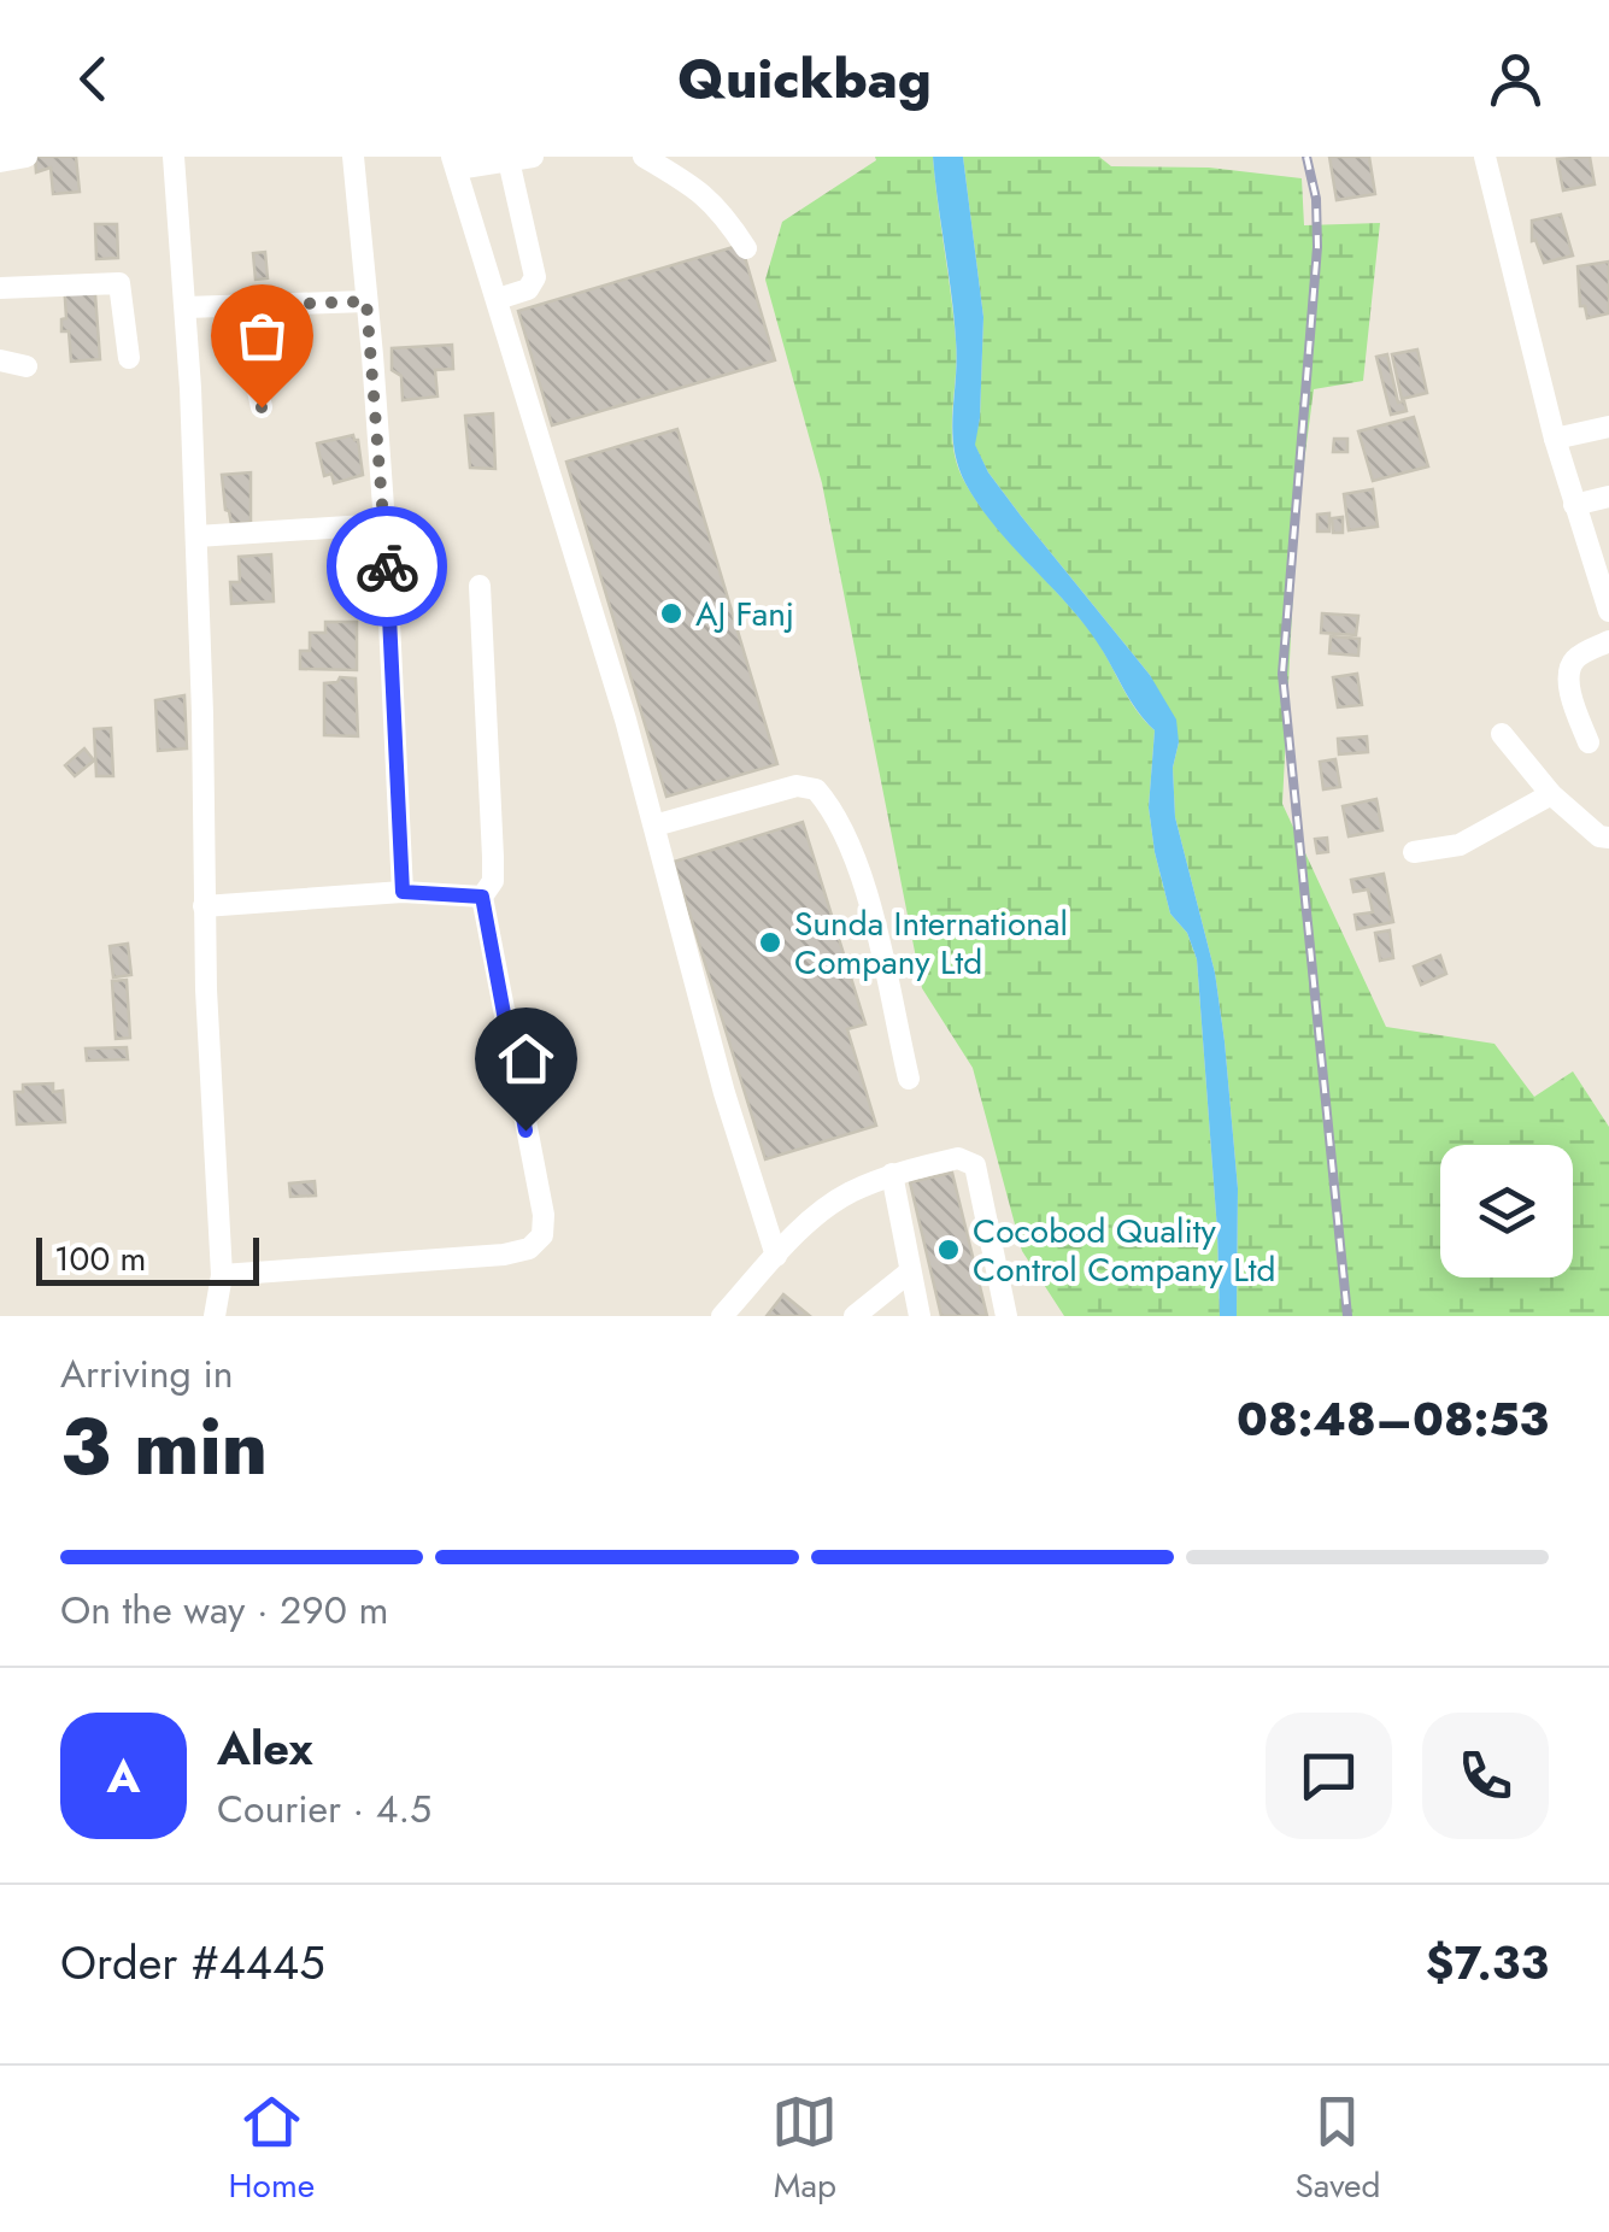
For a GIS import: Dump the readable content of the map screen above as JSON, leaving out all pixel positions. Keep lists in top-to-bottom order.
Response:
{
  "places": ["AJ Fanj", "Sunda International Company Ltd", "Cocobod Quality Control Company Ltd"],
  "scale_bar": "100 m",
  "page": {
    "header": "Quickbag",
    "scale": "100 m",
    "heading": ["3 min", "Arriving in", "08:48–08:53"],
    "panel": [
      "Alex",
      "Courier · 4.5",
      "Order #4445",
      "$7.33"
    ],
    "bar": "On the way · 290 m",
    "round": "A",
    "tabs": ["Home", "Map", "Saved"]
  }
}
